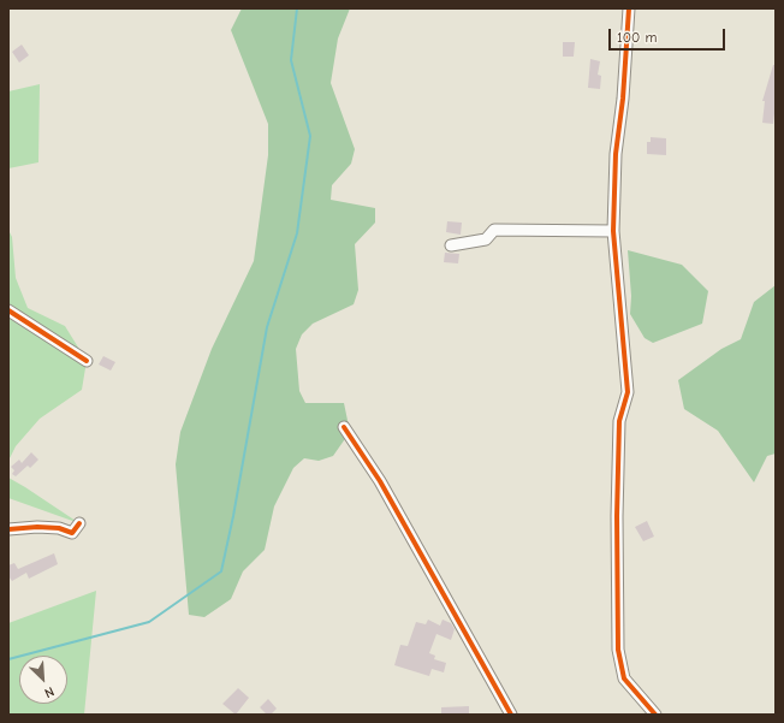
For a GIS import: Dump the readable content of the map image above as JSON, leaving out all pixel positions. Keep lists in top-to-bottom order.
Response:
{
  "scale_bar": "100 m",
  "north": "bottom right"
}
